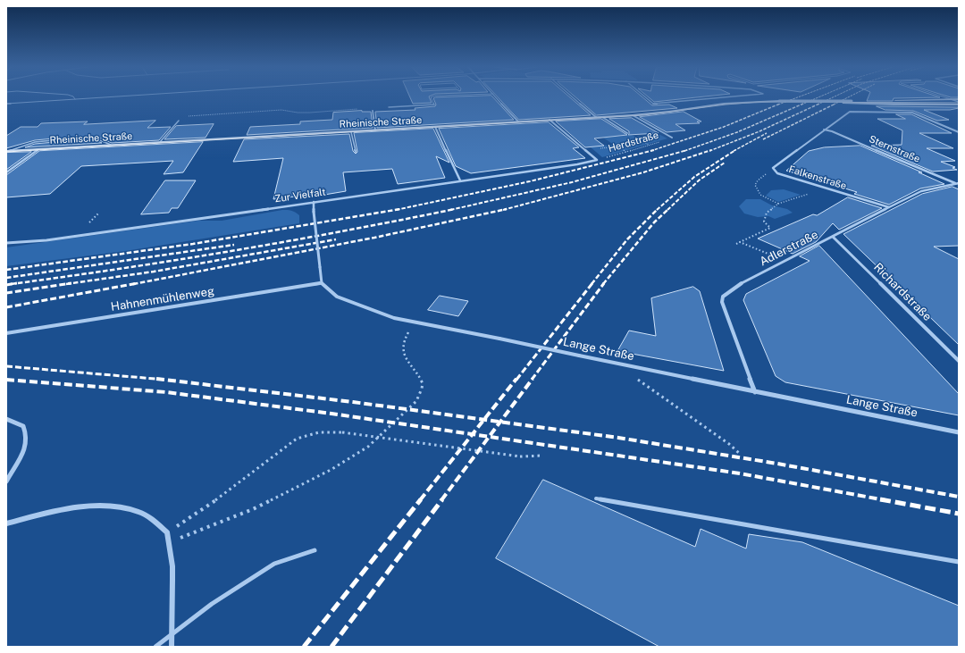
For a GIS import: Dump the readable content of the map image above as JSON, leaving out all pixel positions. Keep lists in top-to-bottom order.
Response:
{
  "streets": {
    "main road": ["Rheinische Straße"],
    "street": [
      "Herdstraße",
      "Sternstraße",
      "Falkenstraße",
      "Zur Vielfalt",
      "Adlerstraße",
      "Richardstraße",
      "Hahnenmühlenweg",
      "Lange Straße"
    ]
  },
  "crossings": [
    ["Rheinische Straße", "Herdstraße"],
    ["Herdstraße", "Zur Vielfalt"],
    ["Sternstraße", "Falkenstraße"],
    ["Sternstraße", "Adlerstraße"],
    ["Falkenstraße", "Adlerstraße"],
    ["Adlerstraße", "Richardstraße"],
    ["Adlerstraße", "Lange Straße"],
    ["Hahnenmühlenweg", "Lange Straße"]
  ]
}
